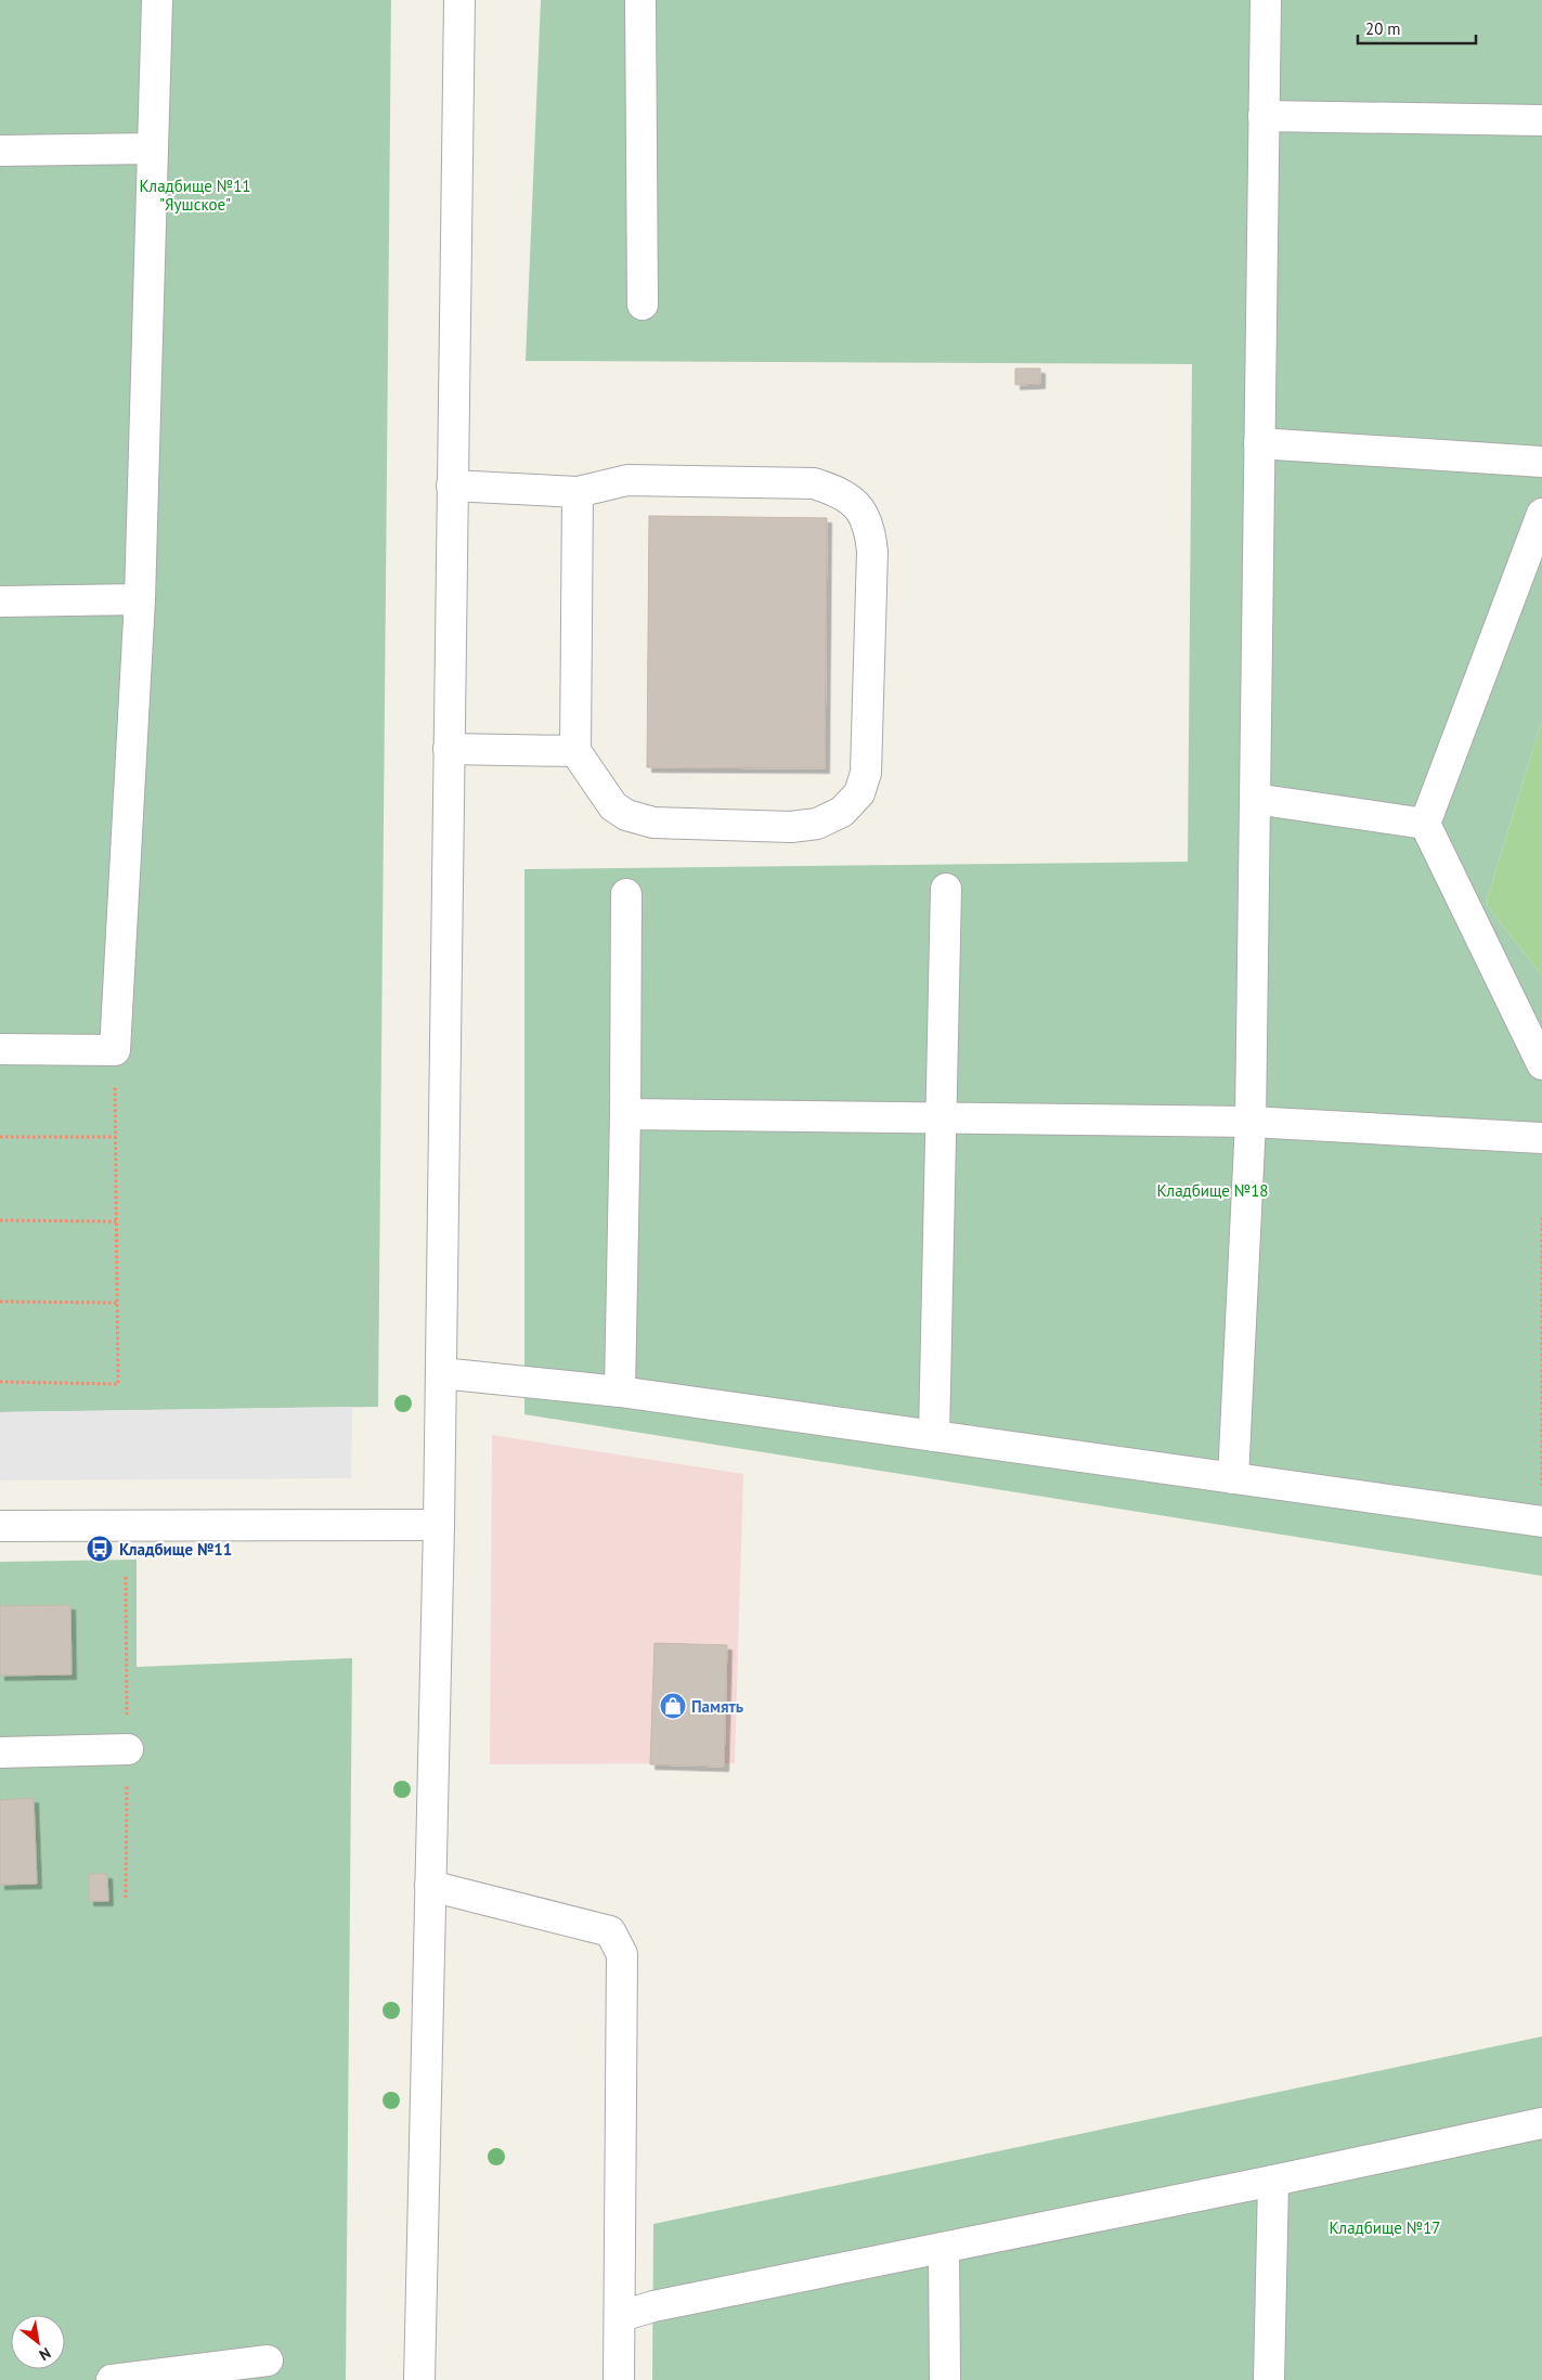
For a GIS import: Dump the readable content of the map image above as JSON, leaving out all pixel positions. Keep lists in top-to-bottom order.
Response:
{
  "parks": ["Кладбище №11 \"Яушское\"", "Кладбище №18", "Кладбище №17"],
  "places": {
    "bus stop": ["Кладбище №11"],
    "shop": ["Память"]
  },
  "scale_bar": "20 m",
  "north": "bottom right"
}
